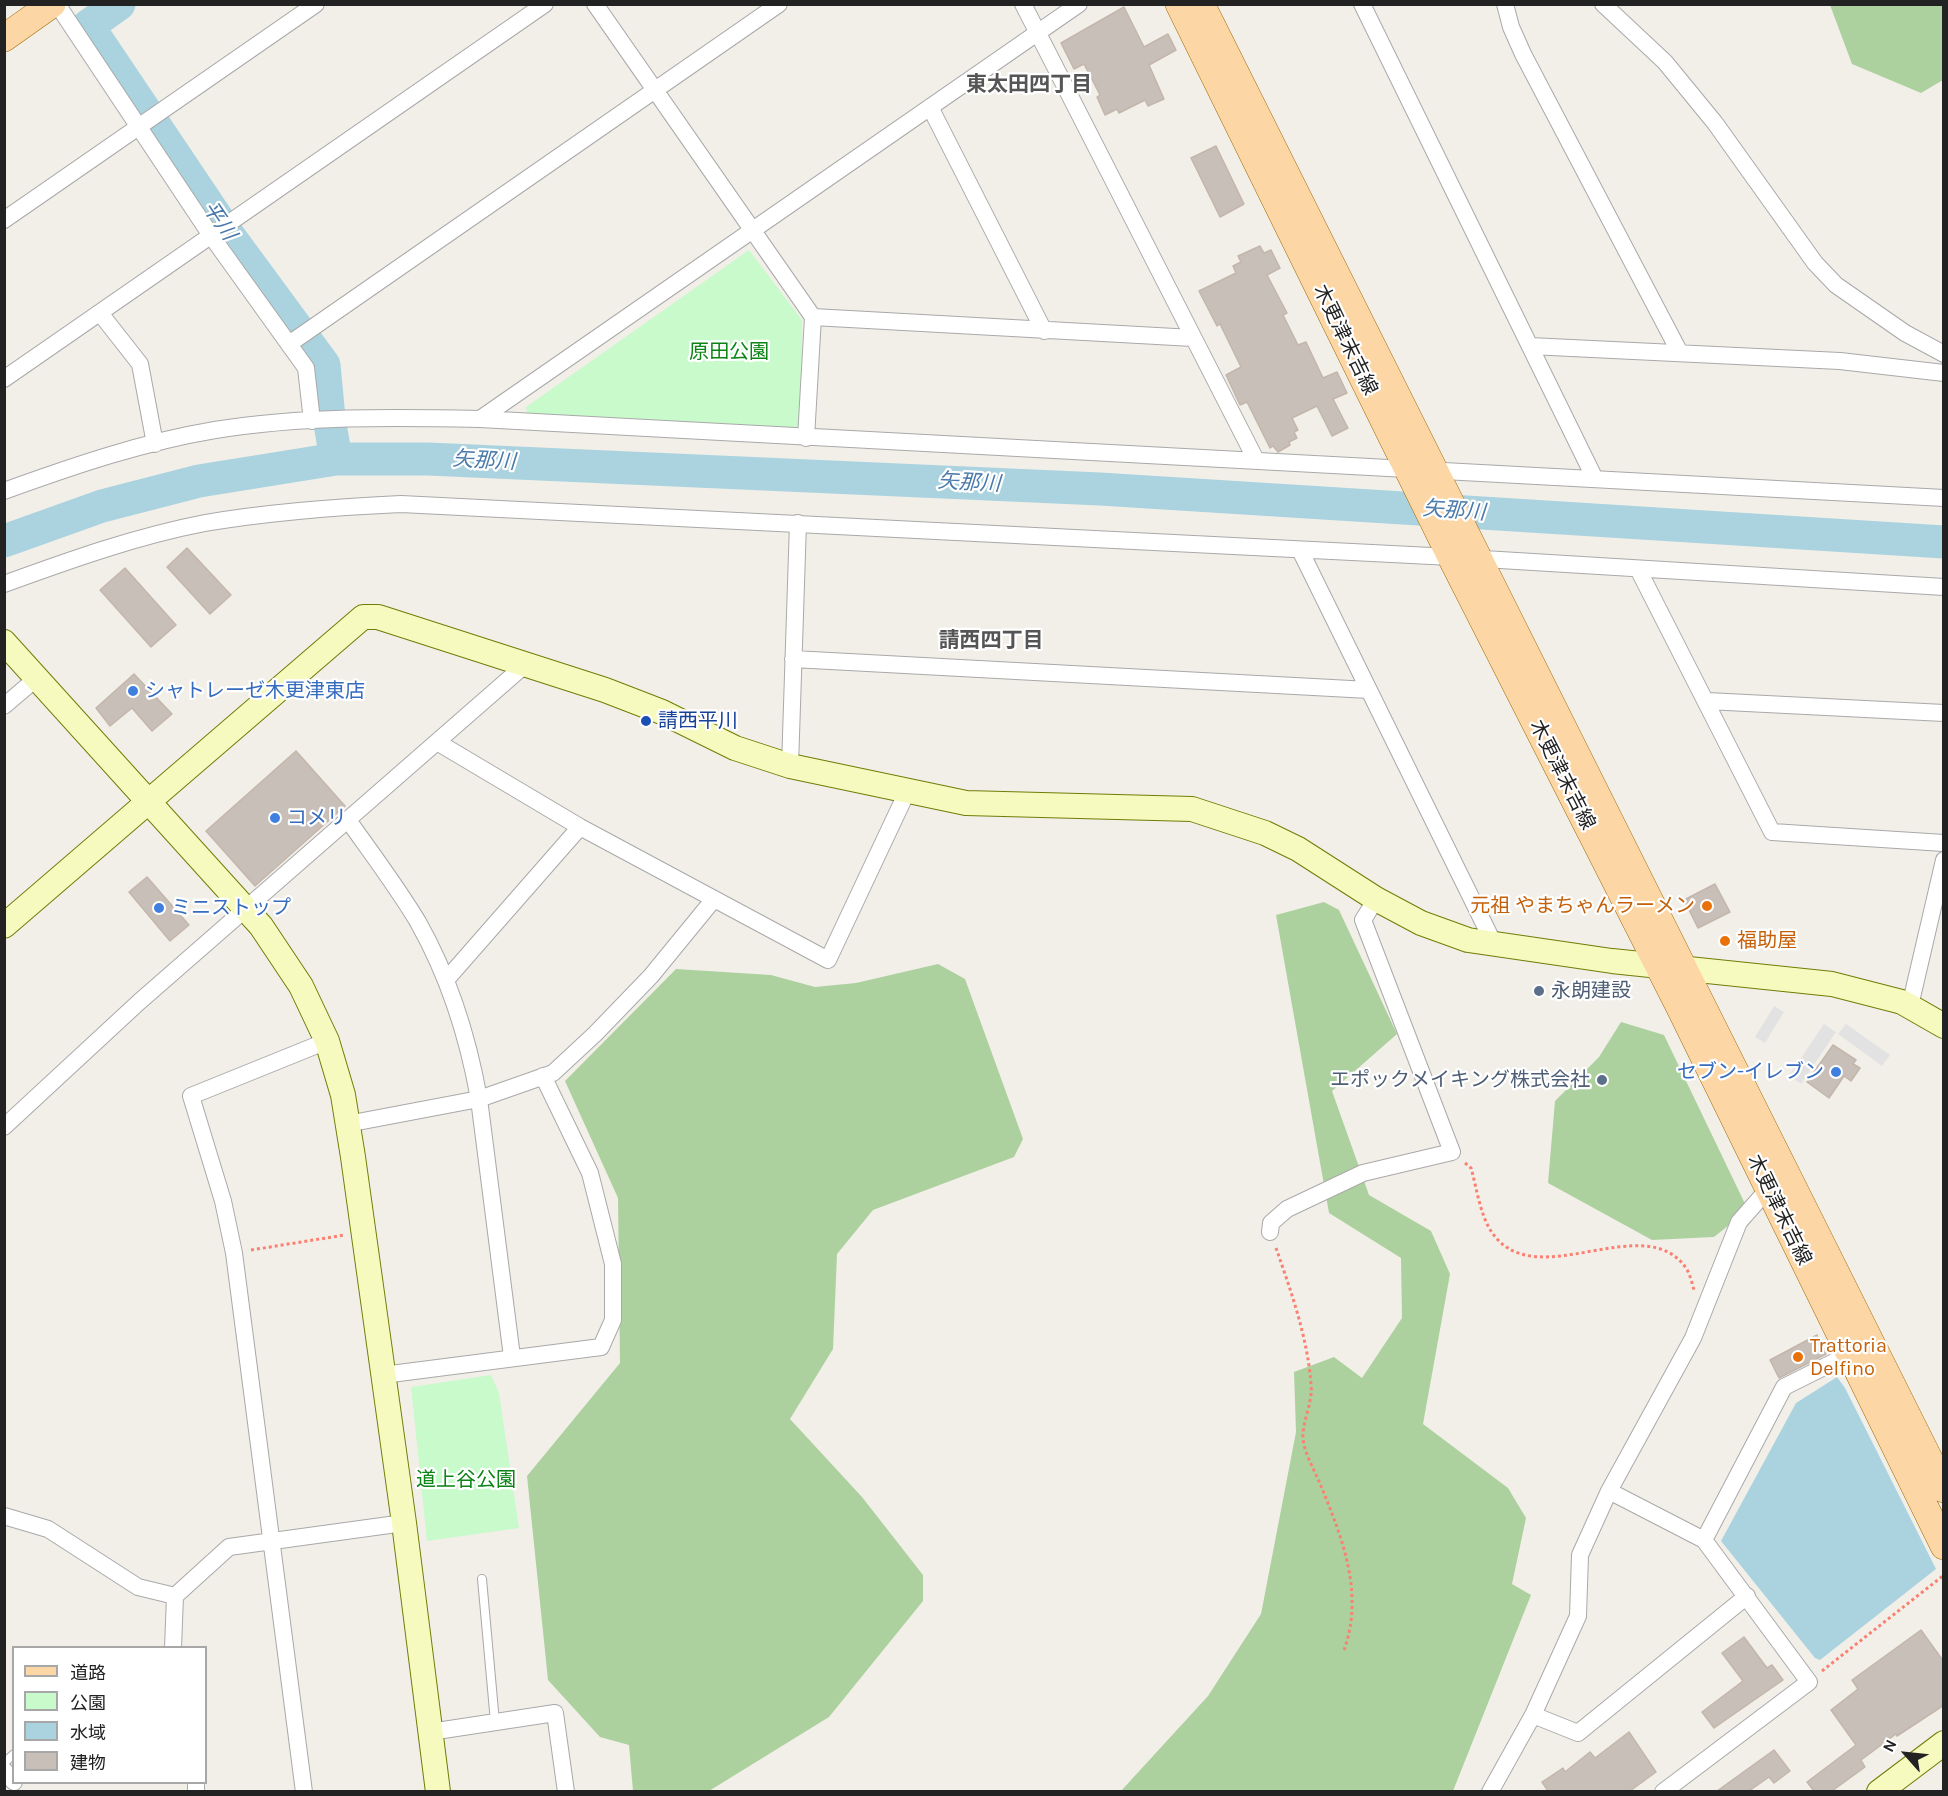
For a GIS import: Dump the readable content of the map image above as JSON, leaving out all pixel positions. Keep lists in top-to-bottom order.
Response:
{
  "streets": {
    "main road": ["木更津末吉線"]
  },
  "districts": ["東太田四丁目", "請西四丁目"],
  "water": ["平川", "矢那川"],
  "parks": ["原田公園", "道上谷公園"],
  "places": [
    "シャトレーゼ木更津東店",
    "請西平川",
    "コメリ",
    "元祖 やまちゃんラーメン",
    "ミニストップ",
    "福助屋",
    "永朗建設",
    "セブン-イレブン",
    "エポックメイキング株式会社",
    "Trattoria Delfino"
  ],
  "legend": [
    "道路",
    "公園",
    "水域",
    "建物"
  ],
  "north": "top left"
}
